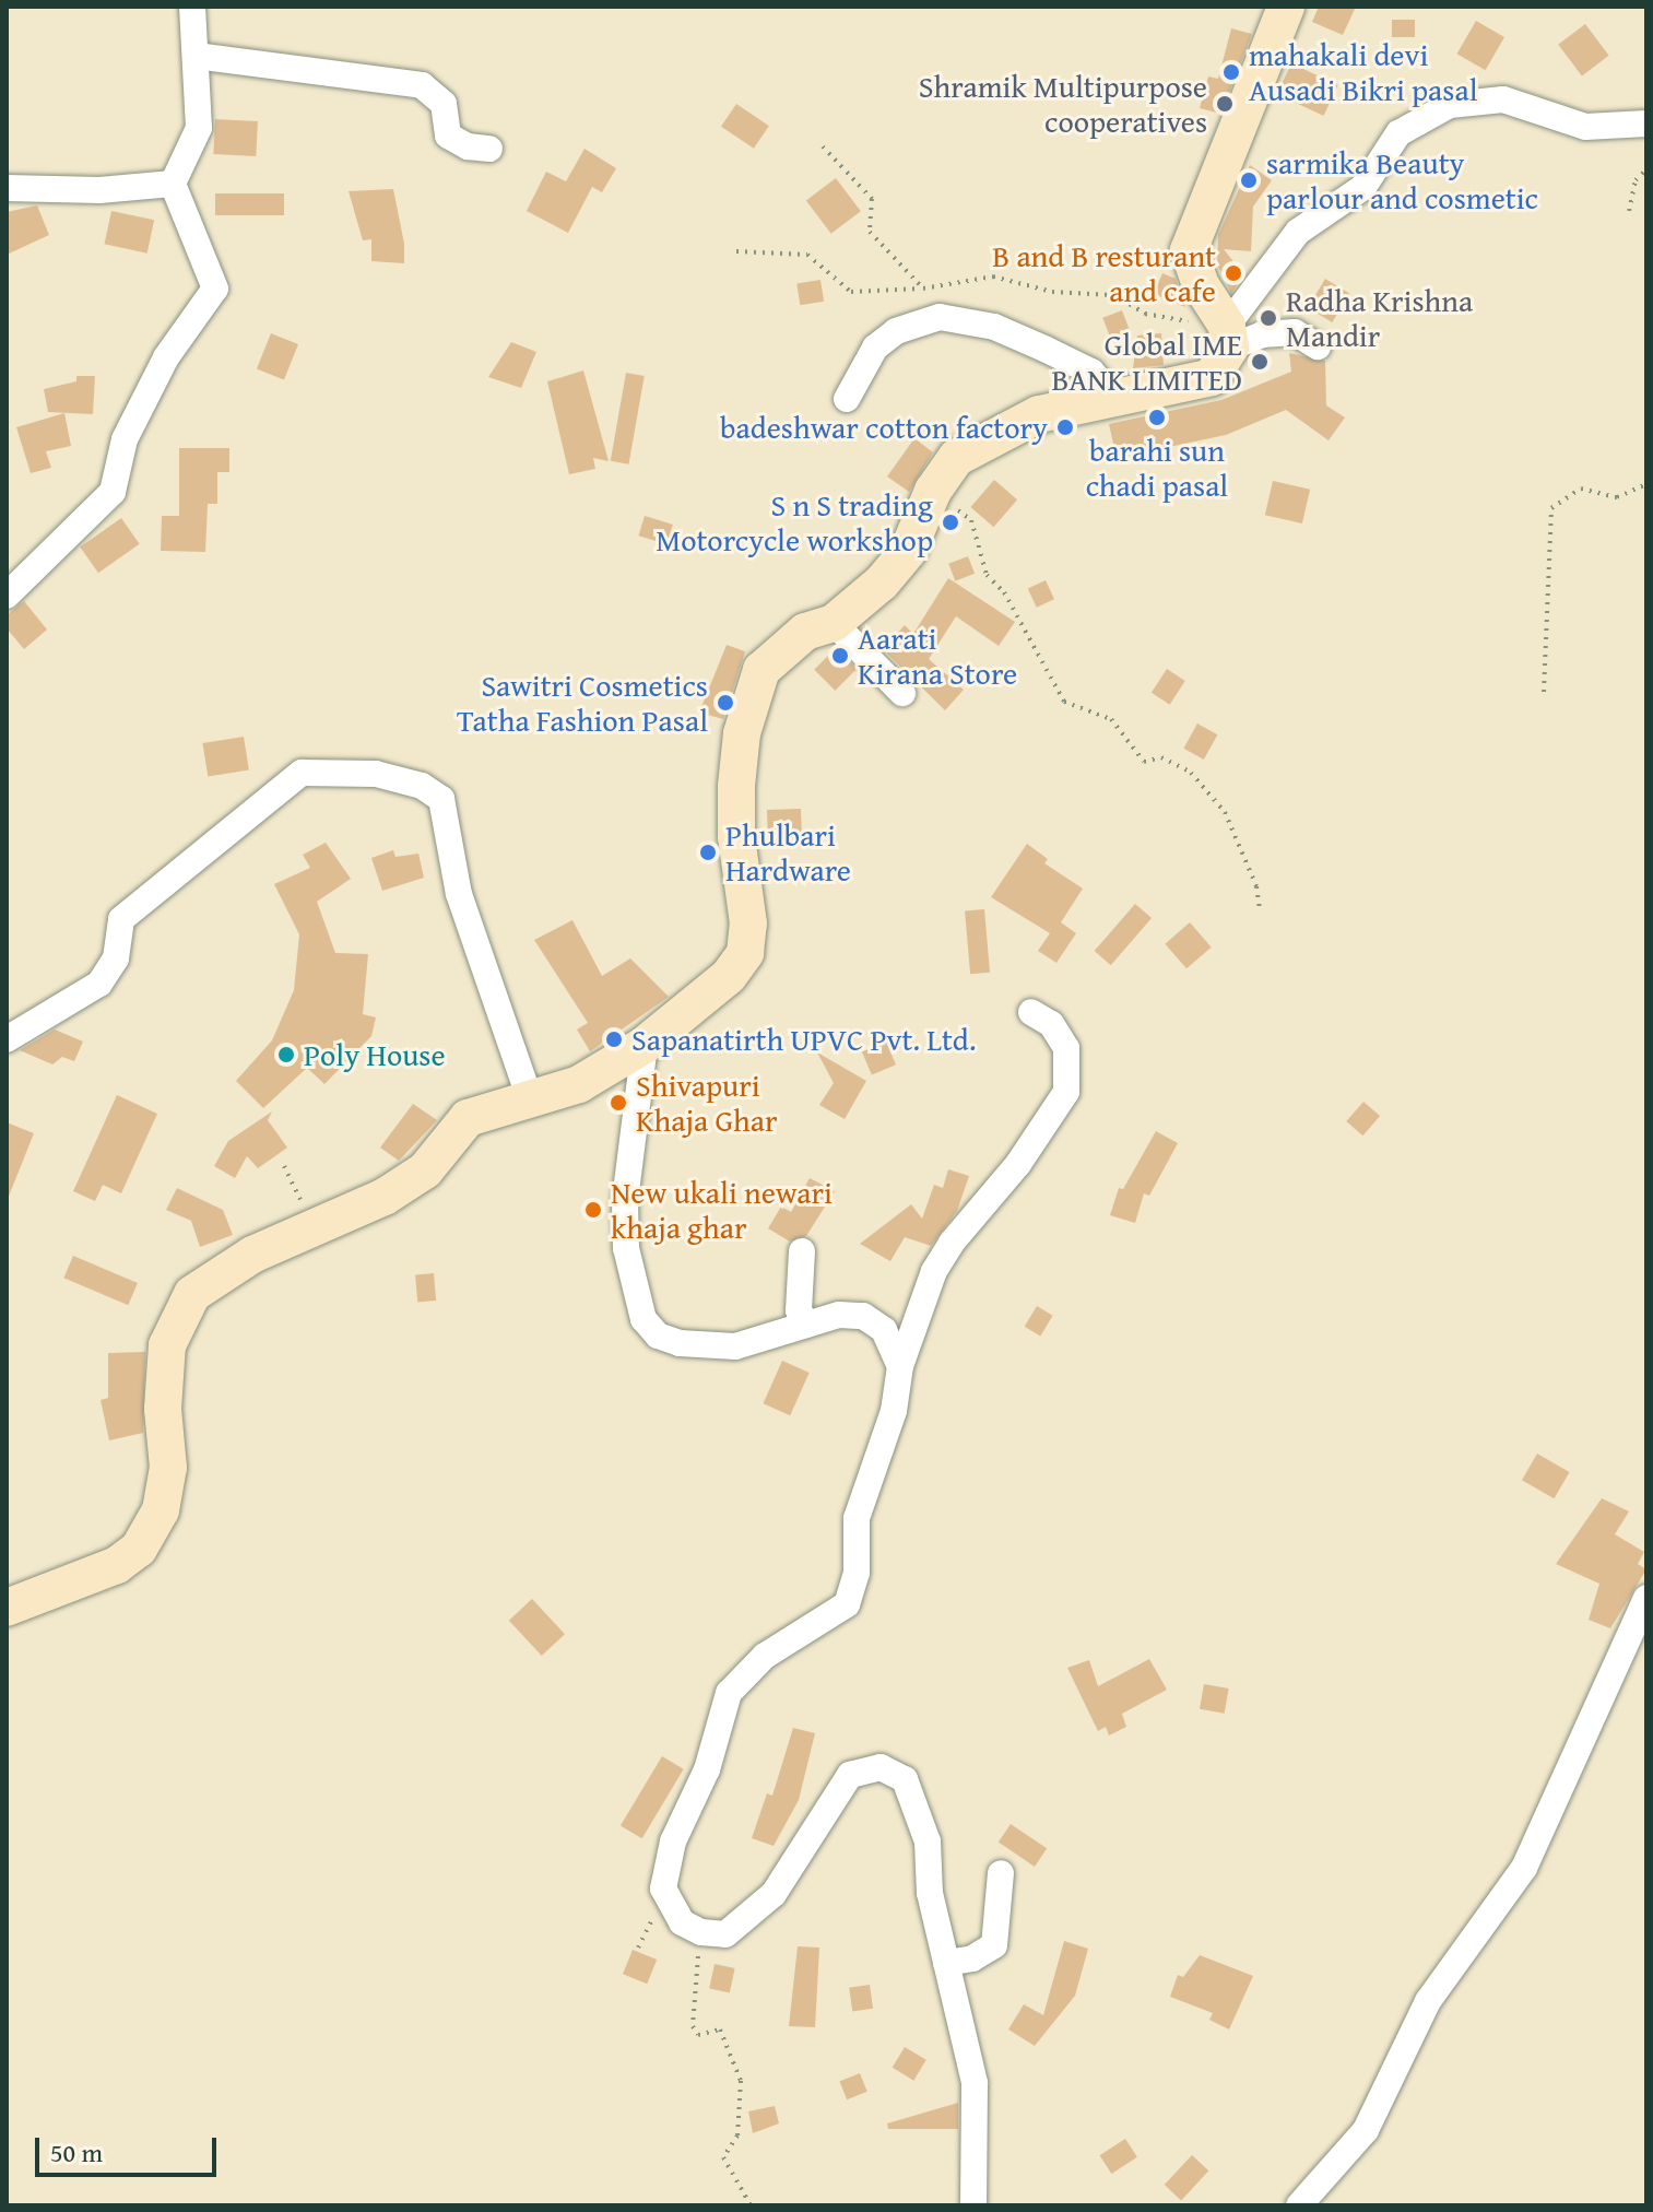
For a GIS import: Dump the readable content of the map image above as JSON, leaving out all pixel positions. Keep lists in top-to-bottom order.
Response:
{
  "places": [
    "mahakali devi Ausadi Bikri pasal",
    "Shramik Multipurpose cooperatives",
    "sarmika Beauty parlour and cosmetic",
    "B and B resturant and cafe",
    "Radha Krishna Mandir",
    "Global IME BANK LIMITED",
    "barahi sun chadi pasal",
    "badeshwar cotton factory",
    "S n S trading Motorcycle workshop",
    "Aarati Kirana Store",
    "Sawitri Cosmetics Tatha Fashion Pasal",
    "Phulbari Hardware",
    "Sapanatirth UPVC Pvt. Ltd.",
    "Poly House",
    "Shivapuri Khaja Ghar",
    "New ukali newari khaja ghar"
  ],
  "scale_bar": "50 m"
}
